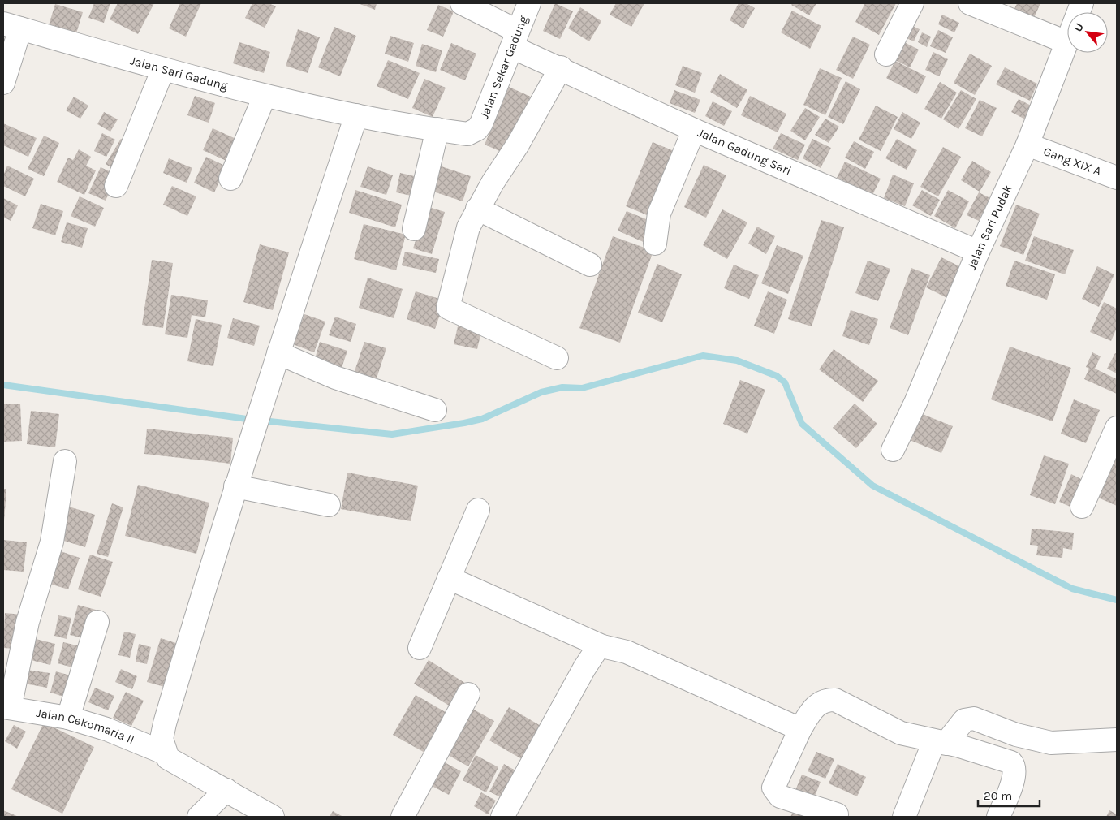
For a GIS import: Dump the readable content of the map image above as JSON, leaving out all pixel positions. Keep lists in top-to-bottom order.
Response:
{
  "streets": {
    "street": [
      "Jalan Sekar Gadung",
      "Jalan Sari Gadung",
      "Jalan Gadung Sari",
      "Gang XIX A",
      "Jalan Sari Pudak",
      "Jalan Cekomaria II"
    ]
  },
  "crossings": [
    ["Jalan Sekar Gadung", "Jalan Sari Gadung"],
    ["Jalan Sekar Gadung", "Jalan Gadung Sari"],
    ["Jalan Gadung Sari", "Jalan Sari Pudak"],
    ["Gang XIX A", "Jalan Sari Pudak"]
  ],
  "scale_bar": "20 m",
  "north": "top left"
}
